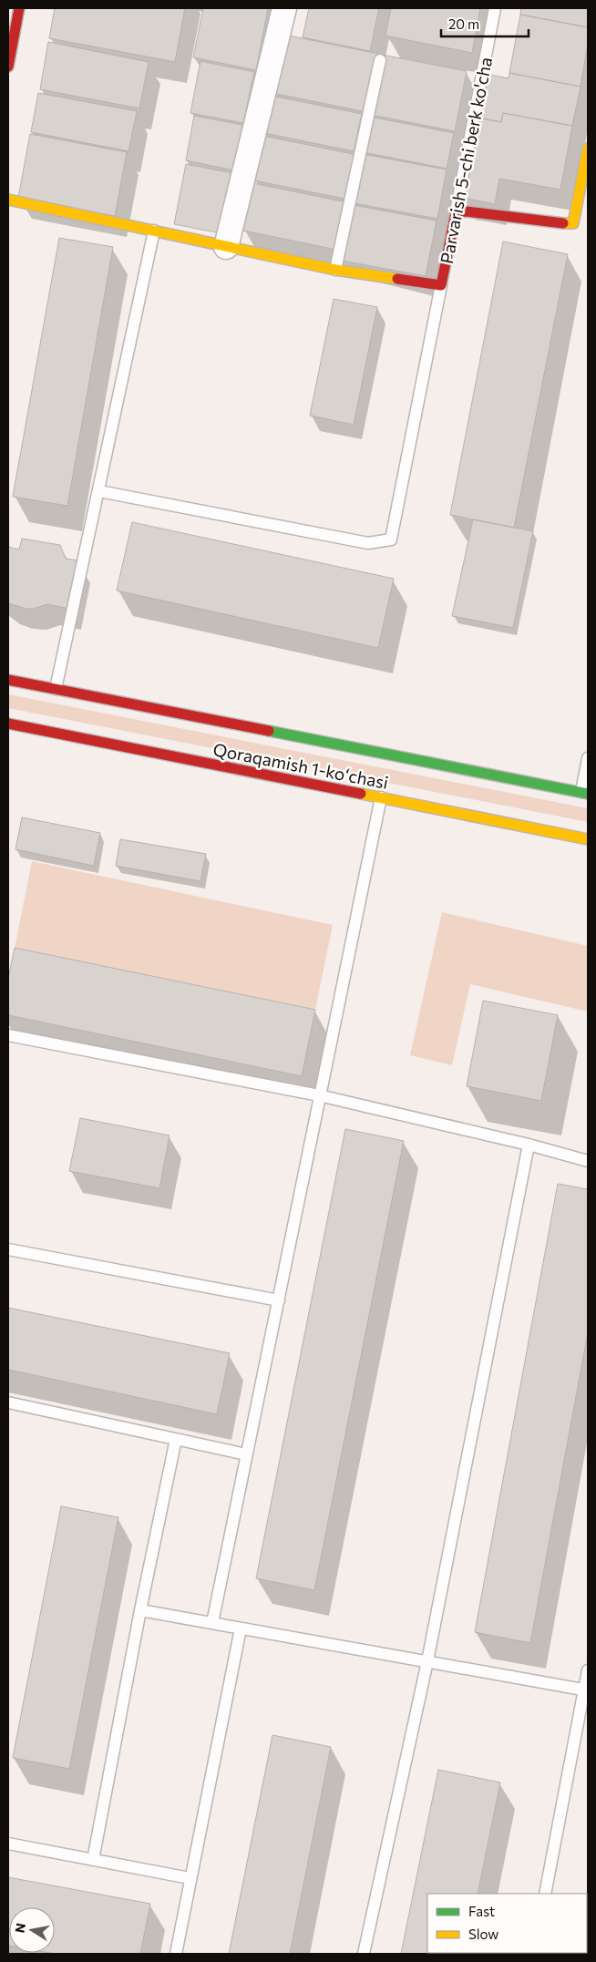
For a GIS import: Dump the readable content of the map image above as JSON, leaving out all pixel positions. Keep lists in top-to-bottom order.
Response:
{
  "streets": {
    "main road": ["Parvarish 5-chi berk ko'cha", "Qoraqamish 1-koʻchasi"]
  },
  "legend": ["Fast", "Slow"],
  "scale_bar": "20 m",
  "north": "left"
}
